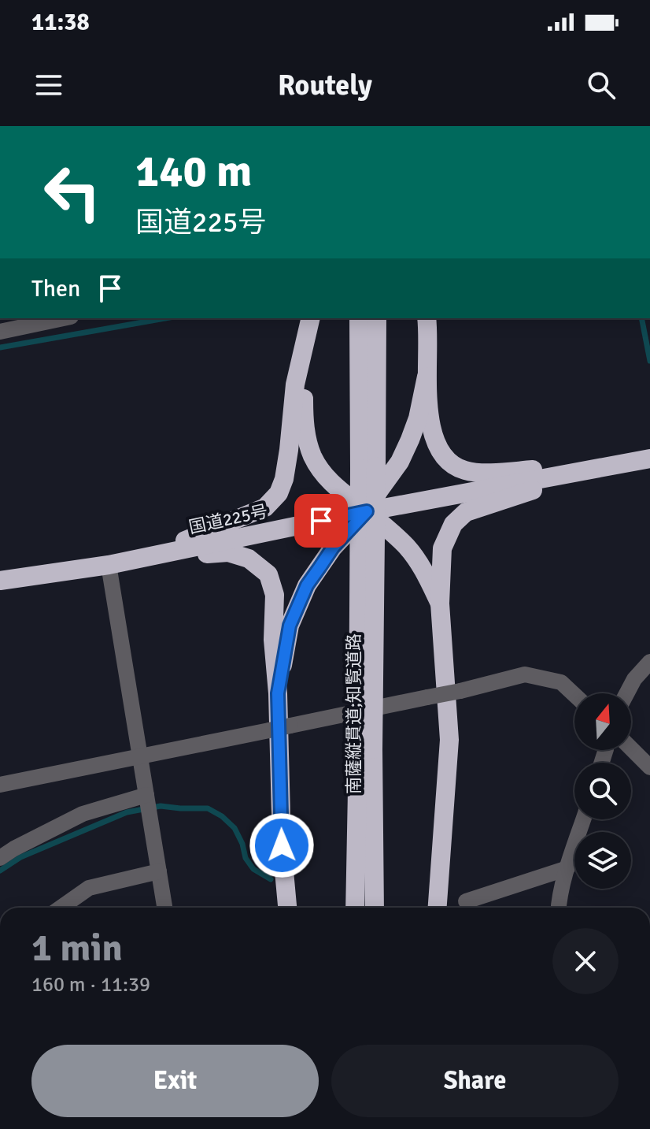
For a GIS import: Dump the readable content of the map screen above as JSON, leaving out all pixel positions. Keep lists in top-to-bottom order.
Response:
{
  "streets": {
    "highway": ["国道225号", "南薩縦貫道;知覧道路"]
  },
  "crossings": [
    ["国道225号", "南薩縦貫道;知覧道路"]
  ],
  "north": "top",
  "page": {
    "status": "11:38",
    "header": "Routely",
    "turn": ["140 m", "国道225号"],
    "then": "Then",
    "heading": ["1 min", "160 m · 11:39"],
    "buttons": ["Exit", "Share"]
  }
}
